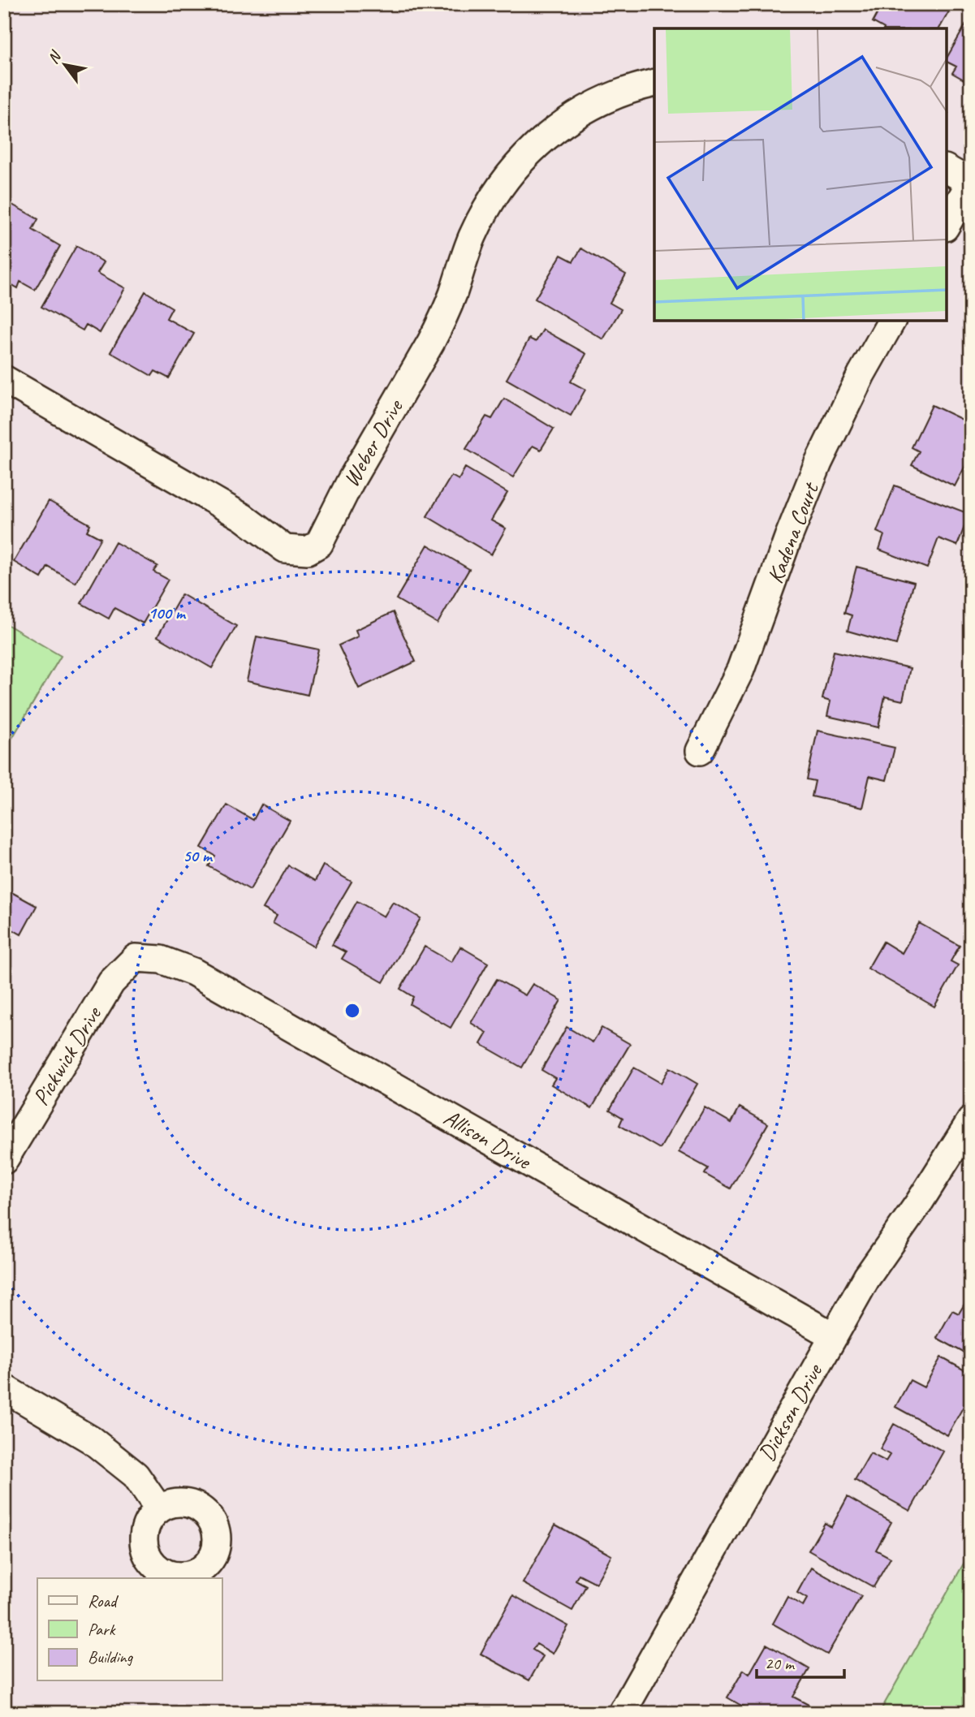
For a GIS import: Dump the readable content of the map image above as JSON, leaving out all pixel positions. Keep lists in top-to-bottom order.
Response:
{
  "streets": {
    "street": [
      "Weber Drive",
      "Kadena Court",
      "Pickwick Drive",
      "Allison Drive",
      "Dickson Drive"
    ]
  },
  "crossings": [
    ["Pickwick Drive", "Allison Drive"],
    ["Allison Drive", "Dickson Drive"]
  ],
  "legend": ["Road", "Park", "Building"],
  "scale_bar": "20 m",
  "north": "top left",
  "rings": ["100 m", "50 m"]
}
